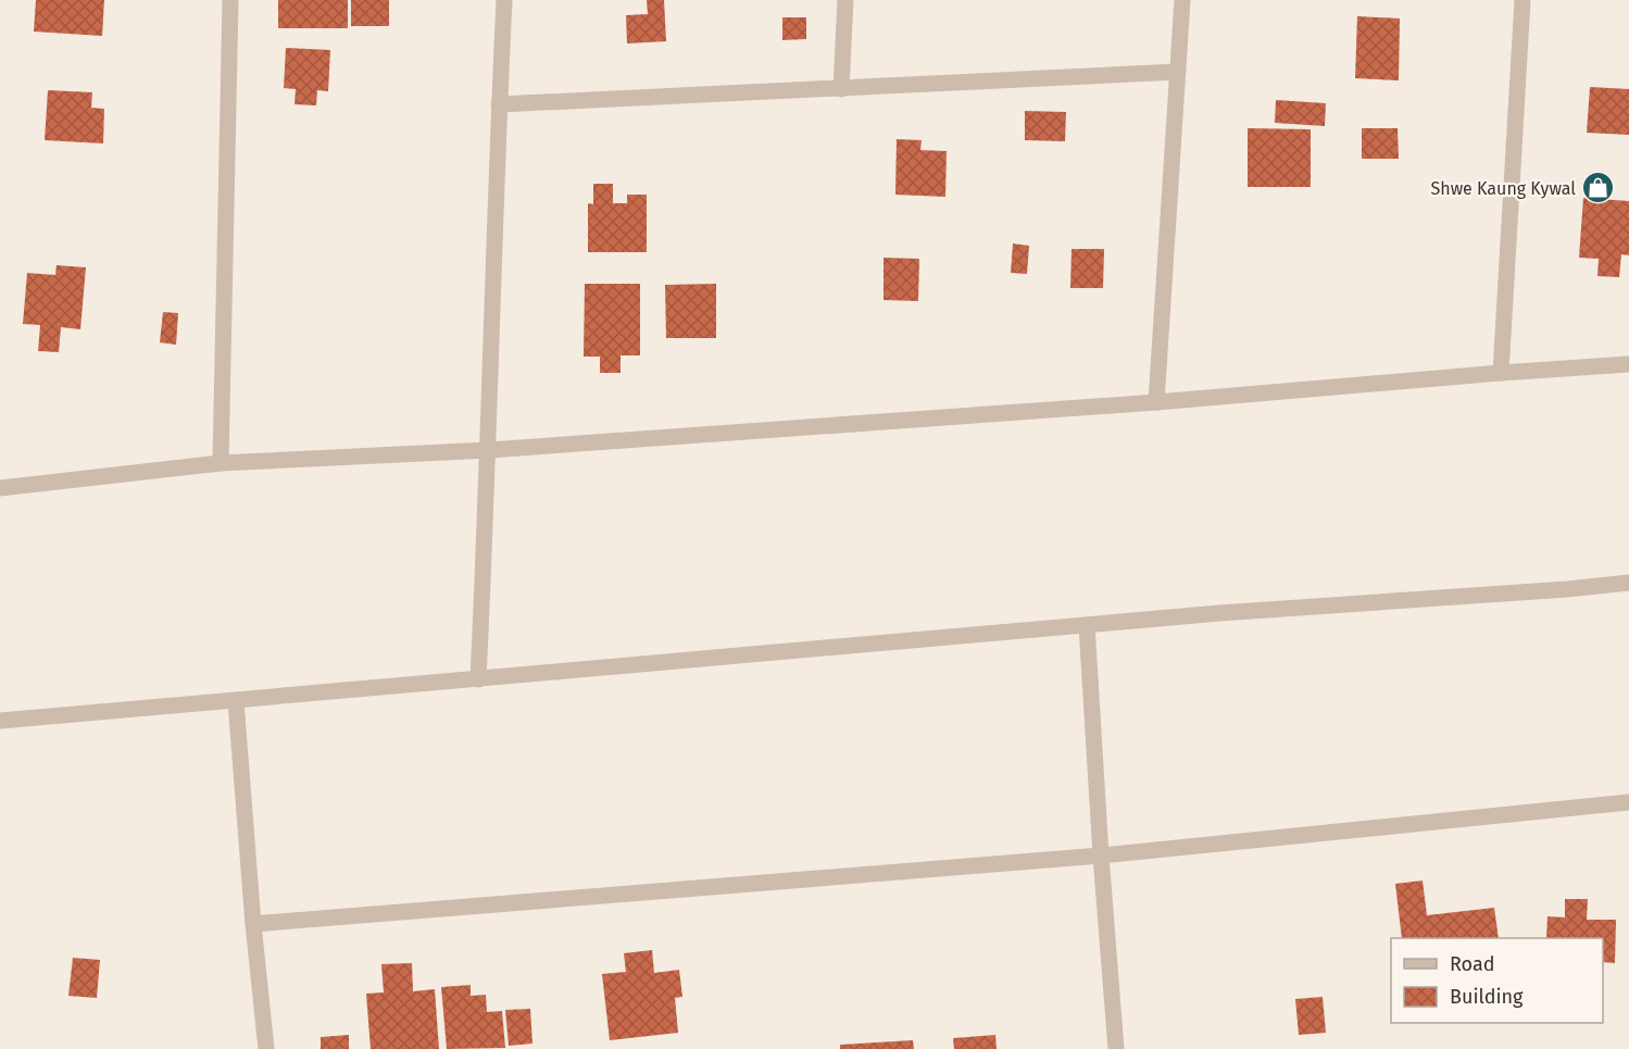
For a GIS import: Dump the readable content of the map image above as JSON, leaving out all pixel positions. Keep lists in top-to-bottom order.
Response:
{
  "places": {
    "shop": ["Shwe Kaung Kywal"]
  },
  "legend": ["Road", "Building"]
}
